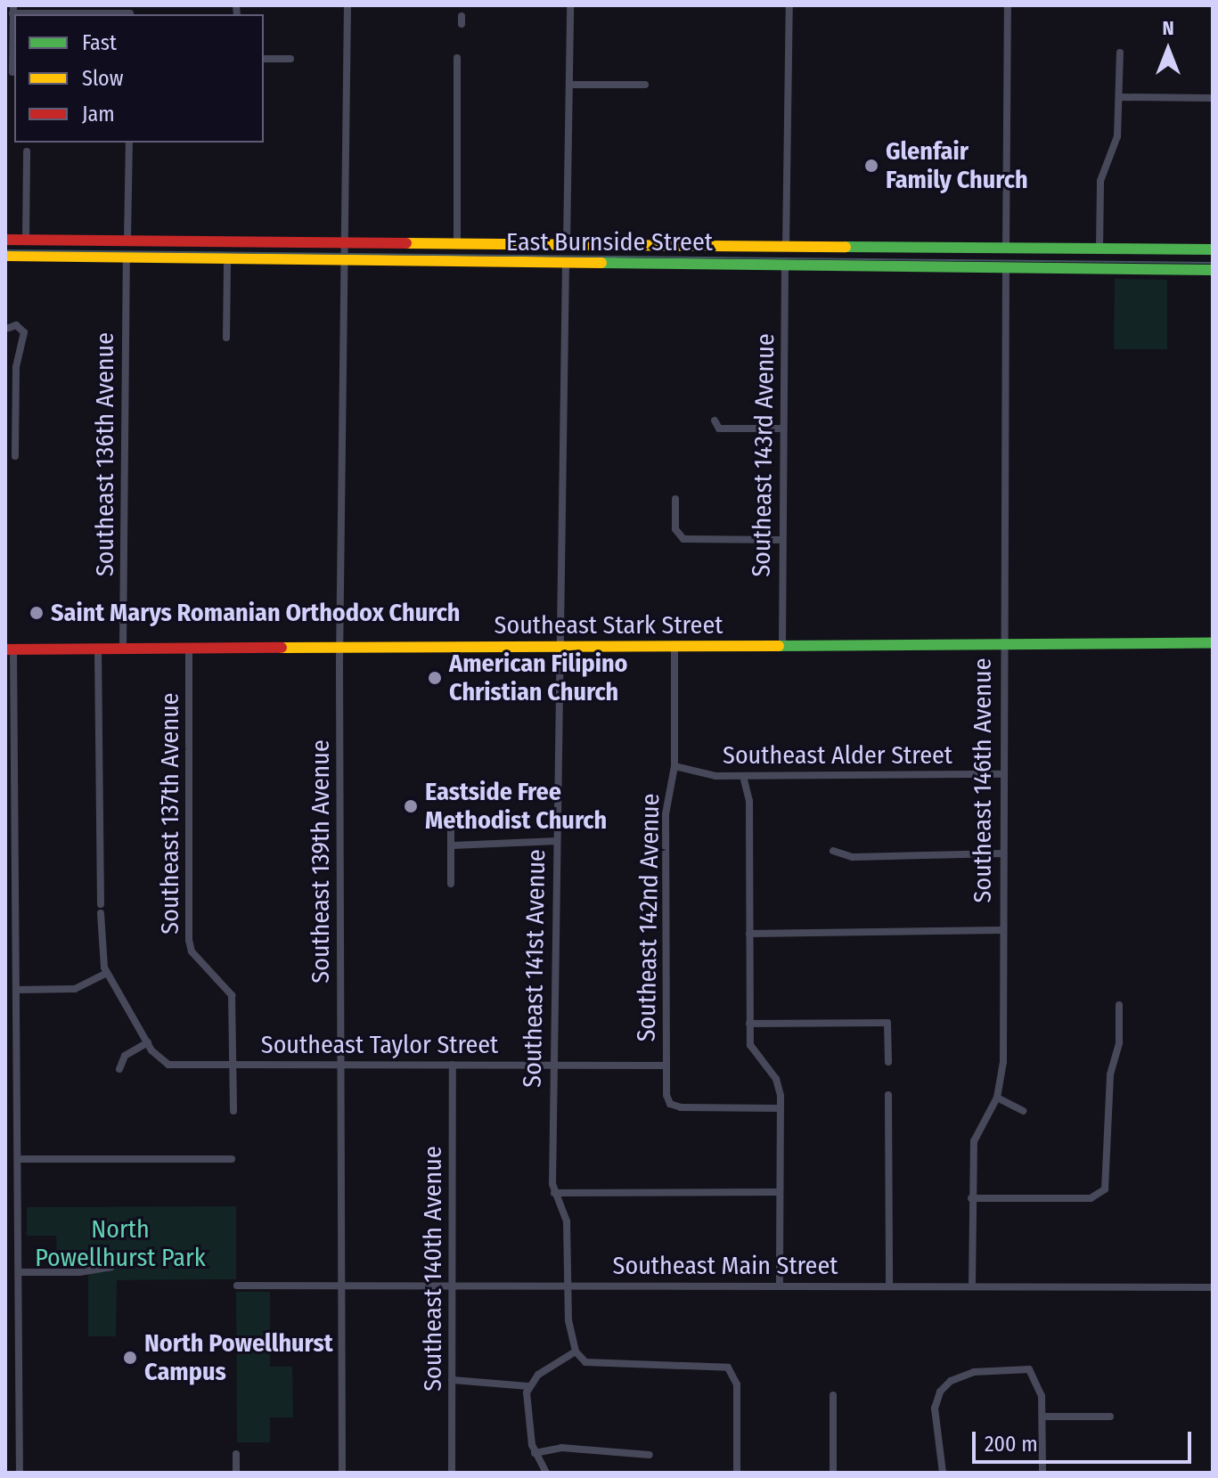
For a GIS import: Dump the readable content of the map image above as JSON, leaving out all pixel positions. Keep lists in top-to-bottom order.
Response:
{
  "streets": {
    "street": [
      "East Burnside Street",
      "Southeast 136th Avenue",
      "Southeast 143rd Avenue",
      "Southeast Stark Street",
      "Southeast Alder Street",
      "Southeast 146th Avenue",
      "Southeast 137th Avenue",
      "Southeast 139th Avenue",
      "Southeast 142nd Avenue",
      "Southeast 141st Avenue",
      "Southeast Taylor Street",
      "Southeast Main Street",
      "Southeast 140th Avenue"
    ]
  },
  "crossings": [
    ["East Burnside Street", "Southeast 136th Avenue"],
    ["East Burnside Street", "Southeast 143rd Avenue"],
    ["East Burnside Street", "Southeast 146th Avenue"],
    ["East Burnside Street", "Southeast 139th Avenue"],
    ["East Burnside Street", "Southeast 141st Avenue"],
    ["Southeast 136th Avenue", "Southeast Stark Street"],
    ["Southeast 143rd Avenue", "Southeast Stark Street"],
    ["Southeast Stark Street", "Southeast 146th Avenue"],
    ["Southeast Stark Street", "Southeast 137th Avenue"],
    ["Southeast Stark Street", "Southeast 139th Avenue"],
    ["Southeast Stark Street", "Southeast 142nd Avenue"],
    ["Southeast Stark Street", "Southeast 141st Avenue"],
    ["Southeast Alder Street", "Southeast 146th Avenue"],
    ["Southeast Alder Street", "Southeast 142nd Avenue"],
    ["Southeast 146th Avenue", "Southeast Main Street"],
    ["Southeast 137th Avenue", "Southeast Taylor Street"],
    ["Southeast 139th Avenue", "Southeast Taylor Street"],
    ["Southeast 139th Avenue", "Southeast Main Street"],
    ["Southeast 142nd Avenue", "Southeast Taylor Street"],
    ["Southeast 141st Avenue", "Southeast Taylor Street"],
    ["Southeast 141st Avenue", "Southeast Main Street"],
    ["Southeast Taylor Street", "Southeast 140th Avenue"],
    ["Southeast Main Street", "Southeast 140th Avenue"]
  ],
  "parks": ["North Powellhurst Park"],
  "places": [
    "Glenfair Family Church",
    "Saint Marys Romanian Orthodox Church",
    "American Filipino Christian Church",
    "Eastside Free Methodist Church",
    "North Powellhurst Campus"
  ],
  "legend": ["Fast", "Slow", "Jam"],
  "scale_bar": "200 m",
  "north": "top"
}
